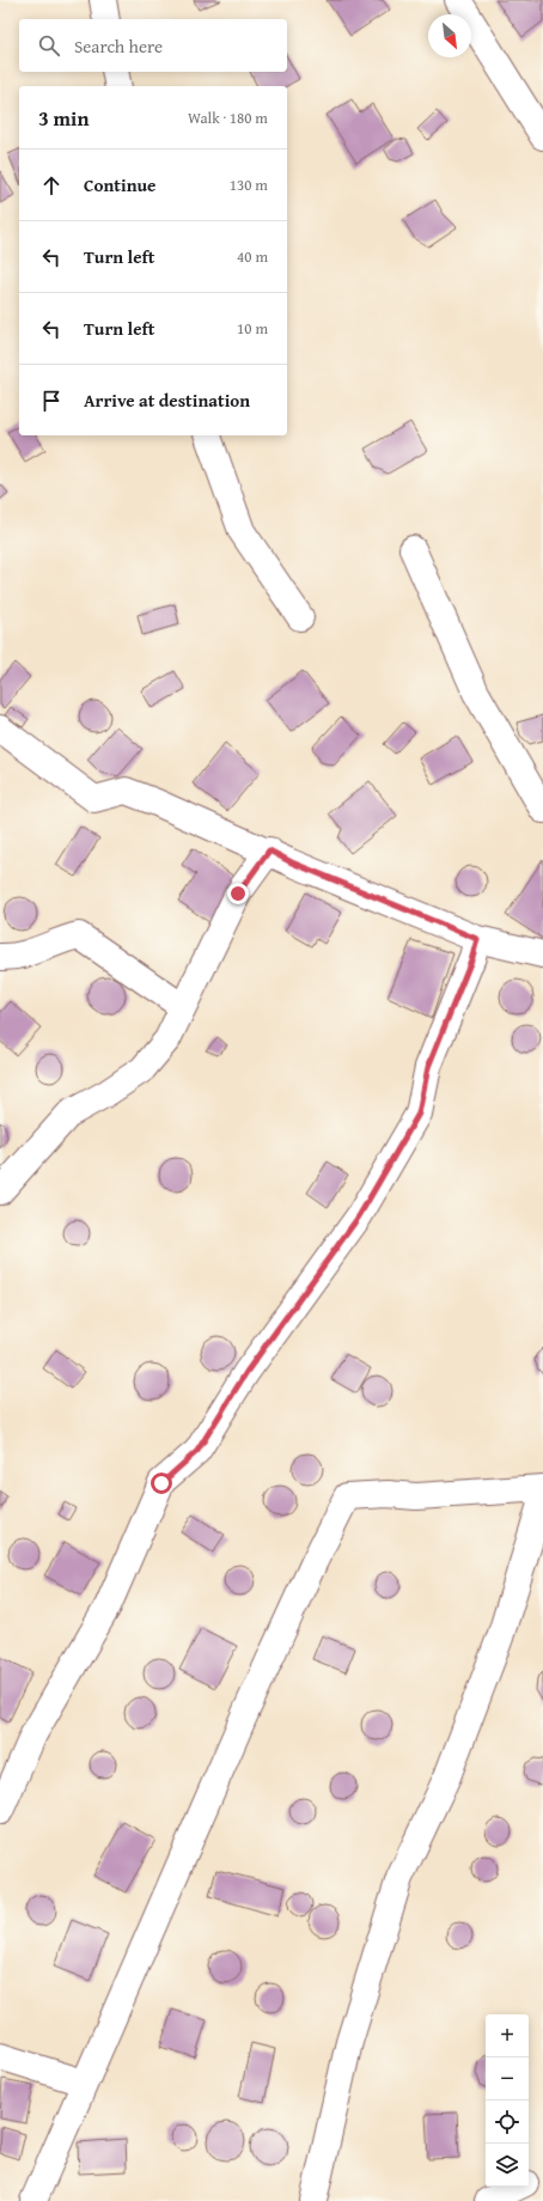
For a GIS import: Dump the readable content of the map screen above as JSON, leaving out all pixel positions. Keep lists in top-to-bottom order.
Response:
{
  "north": "bottom right",
  "page": {
    "search": "Search here",
    "heading": ["3 min", "Walk · 180 m"],
    "list": [
      ["Continue", "130 m"],
      ["Turn left", "40 m"],
      ["Turn left", "10 m"],
      "Arrive at destination"
    ],
    "map_buttons": ["+", "−"]
  }
}
